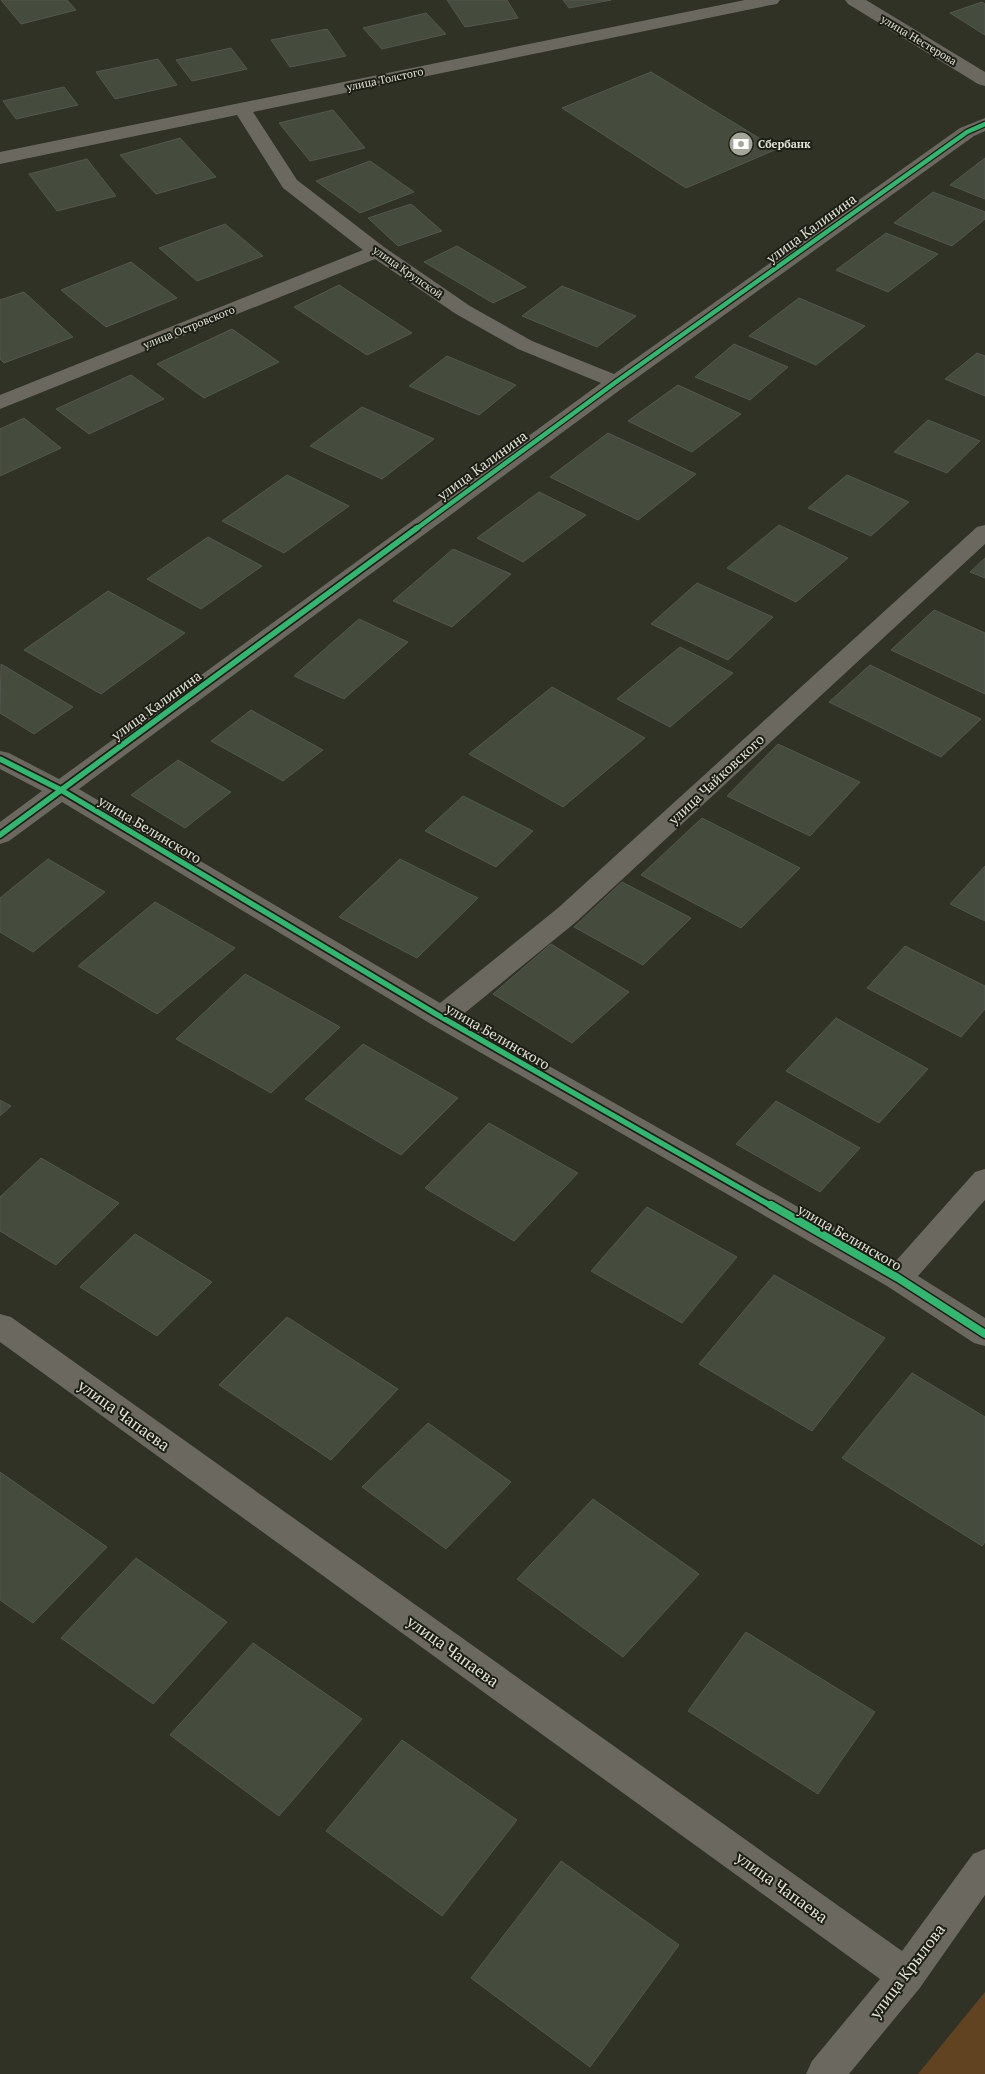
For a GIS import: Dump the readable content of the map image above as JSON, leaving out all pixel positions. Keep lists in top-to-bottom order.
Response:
{
  "streets": {
    "street": [
      "улица Нестерова",
      "улица Толстого",
      "улица Калинина",
      "улица Крупской",
      "улица Островского",
      "улица Чайковского",
      "улица Белинского",
      "улица Чапаева",
      "улица Крылова"
    ]
  },
  "crossings": [
    ["улица Толстого", "улица Крупской"],
    ["улица Калинина", "улица Крупской"],
    ["улица Калинина", "улица Белинского"],
    ["улица Крупской", "улица Островского"],
    ["улица Чайковского", "улица Белинского"],
    ["улица Чапаева", "улица Крылова"]
  ],
  "places": {
    "bank": ["Сбербанк"]
  }
}
